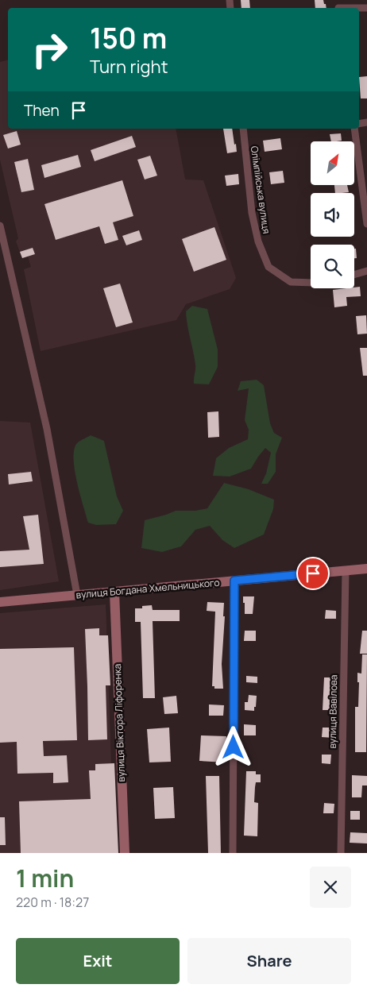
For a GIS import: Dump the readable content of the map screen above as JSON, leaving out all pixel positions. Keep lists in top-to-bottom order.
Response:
{
  "streets": {
    "street": [
      "Олімпійська вулиця",
      "вулиця Богдана Хмельницького",
      "вулиця Вавілова",
      "вулиця Віктора Ліфоренка"
    ]
  },
  "crossings": [
    ["вулиця Богдана Хмельницького", "вулиця Вавілова"],
    ["вулиця Богдана Хмельницького", "вулиця Віктора Ліфоренка"]
  ],
  "north": "top right",
  "page": {
    "turn": ["150 m", "Turn right"],
    "then": "Then",
    "heading": ["1 min", "220 m · 18:27"],
    "buttons": ["Exit", "Share"]
  }
}
